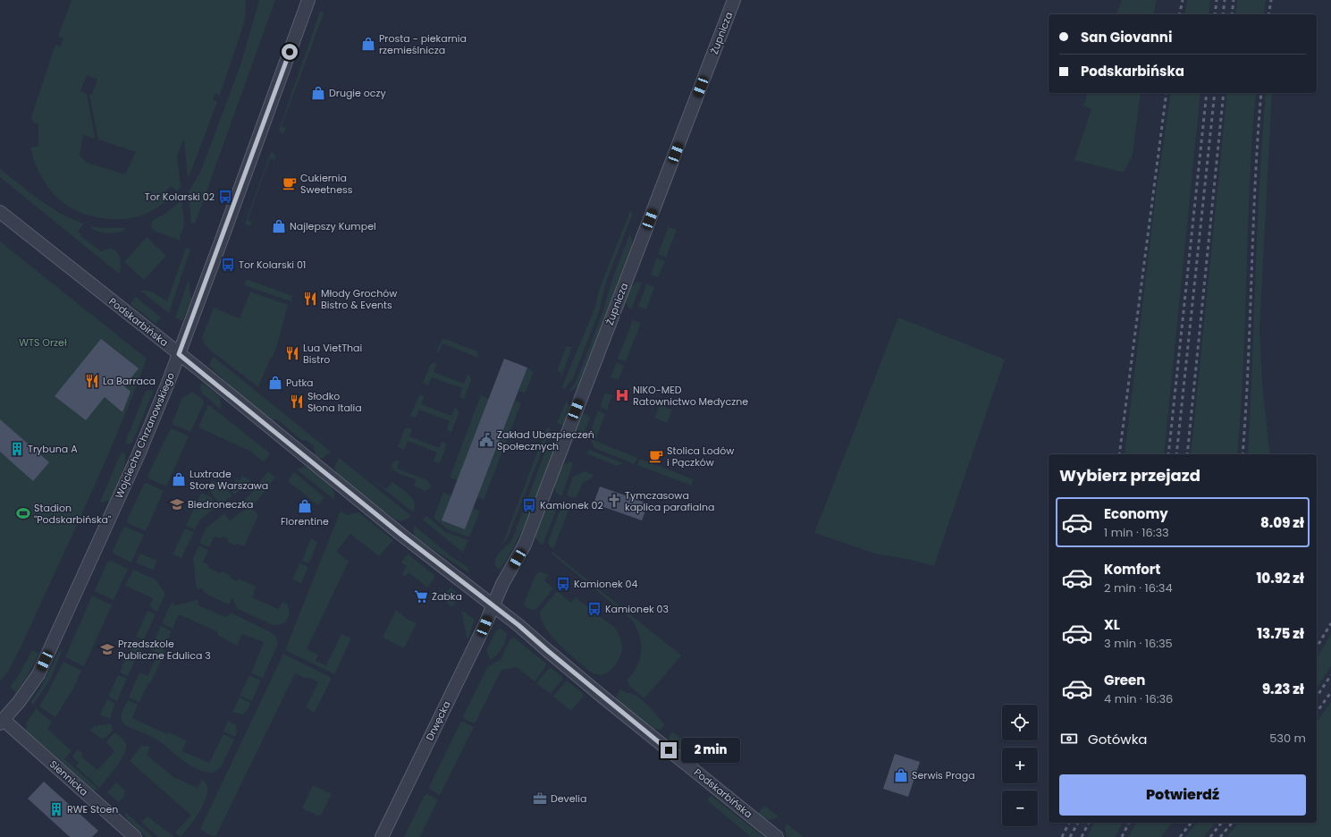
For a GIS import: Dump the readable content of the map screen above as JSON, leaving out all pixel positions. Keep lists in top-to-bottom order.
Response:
{
  "streets": {
    "street": [
      "Żupnicza",
      "Podskarbińska",
      "Wojciecha Chrzanowskiego",
      "Drwęcka",
      "Siennicka"
    ]
  },
  "crossings": [
    ["Żupnicza", "Podskarbińska"],
    ["Żupnicza", "Drwęcka"],
    ["Podskarbińska", "Wojciecha Chrzanowskiego"],
    ["Podskarbińska", "Drwęcka"],
    ["Wojciecha Chrzanowskiego", "Siennicka"]
  ],
  "parks": ["WTS Orzeł"],
  "places": {
    "shop": [
      "Prosta - piekarnia rzemieślnicza",
      "Drugie oczy",
      "Najlepszy Kumpel",
      "Putka",
      "Luxtrade Store Warszawa",
      "Florentine",
      "Serwis Praga"
    ],
    "cafe": ["Cukiernia Sweetness", "Stolica Lodów i Pączków"],
    "bus stop": [
      "Tor Kolarski 02",
      "Tor Kolarski 01",
      "Kamionek 02",
      "Kamionek 04",
      "Kamionek 03"
    ],
    "restaurant": [
      "Młody Grochów Bistro & Events",
      "Lua VietThai Bistro",
      "La Barraca",
      "Słodko Słona Italia"
    ],
    "hospital": ["NIKO-MED Ratownictwo Medyczne"],
    "public building": ["Zakład Ubezpieczeń Społecznych"],
    "building": ["Trybuna A", "RWE Stoen"],
    "church": ["Tymczasowa kaplica parafialna"],
    "school or university": ["Biedroneczka", "Przedszkole Publiczne Edulica 3"],
    "sports": ["Stadion \"Podskarbińska\""],
    "supermarket": ["Żabka"],
    "office": ["Develia"]
  },
  "page": {
    "banner": ["San Giovanni", "Podskarbińska"],
    "heading": "Wybierz przejazd",
    "list": [
      {
        "name": "Economy",
        "note": "1 min · 16:33",
        "value": "8.09 zł"
      },
      {
        "name": "Komfort",
        "note": "2 min · 16:34",
        "value": "10.92 zł"
      },
      {
        "name": "XL",
        "note": "3 min · 16:35",
        "value": "13.75 zł"
      },
      {
        "name": "Green",
        "note": "4 min · 16:36",
        "value": "9.23 zł"
      }
    ],
    "map_buttons": ["+", "−"],
    "pay": ["Gotówka", "530 m"],
    "bubble": "2 min",
    "buttons": "Potwierdź"
  }
}
